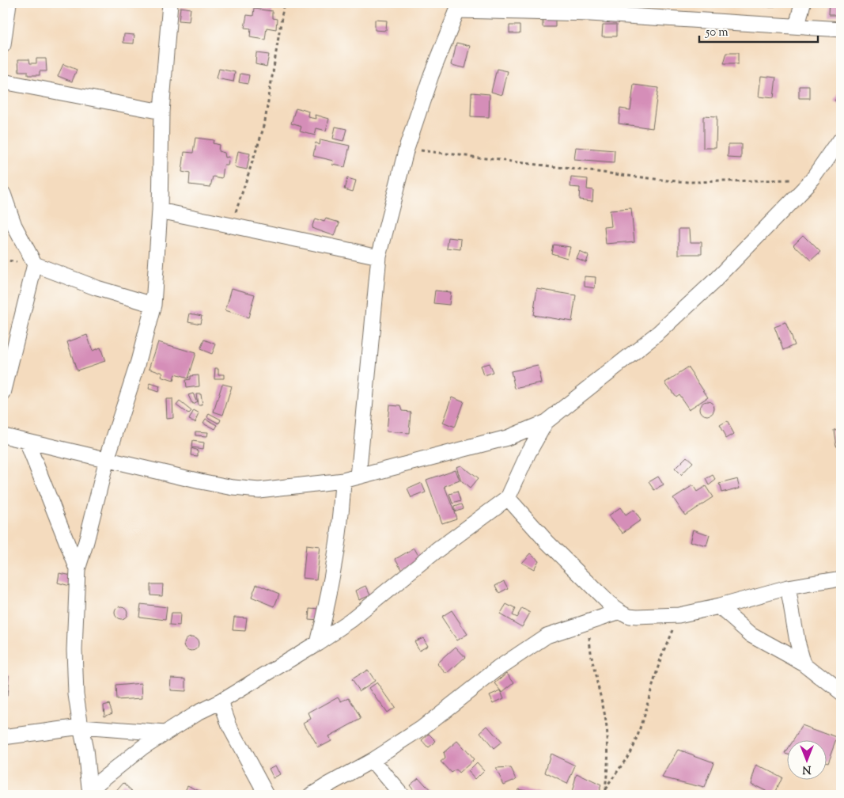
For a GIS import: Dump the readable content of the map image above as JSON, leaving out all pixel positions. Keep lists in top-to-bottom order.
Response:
{
  "scale_bar": "50 m",
  "north": "bottom"
}
